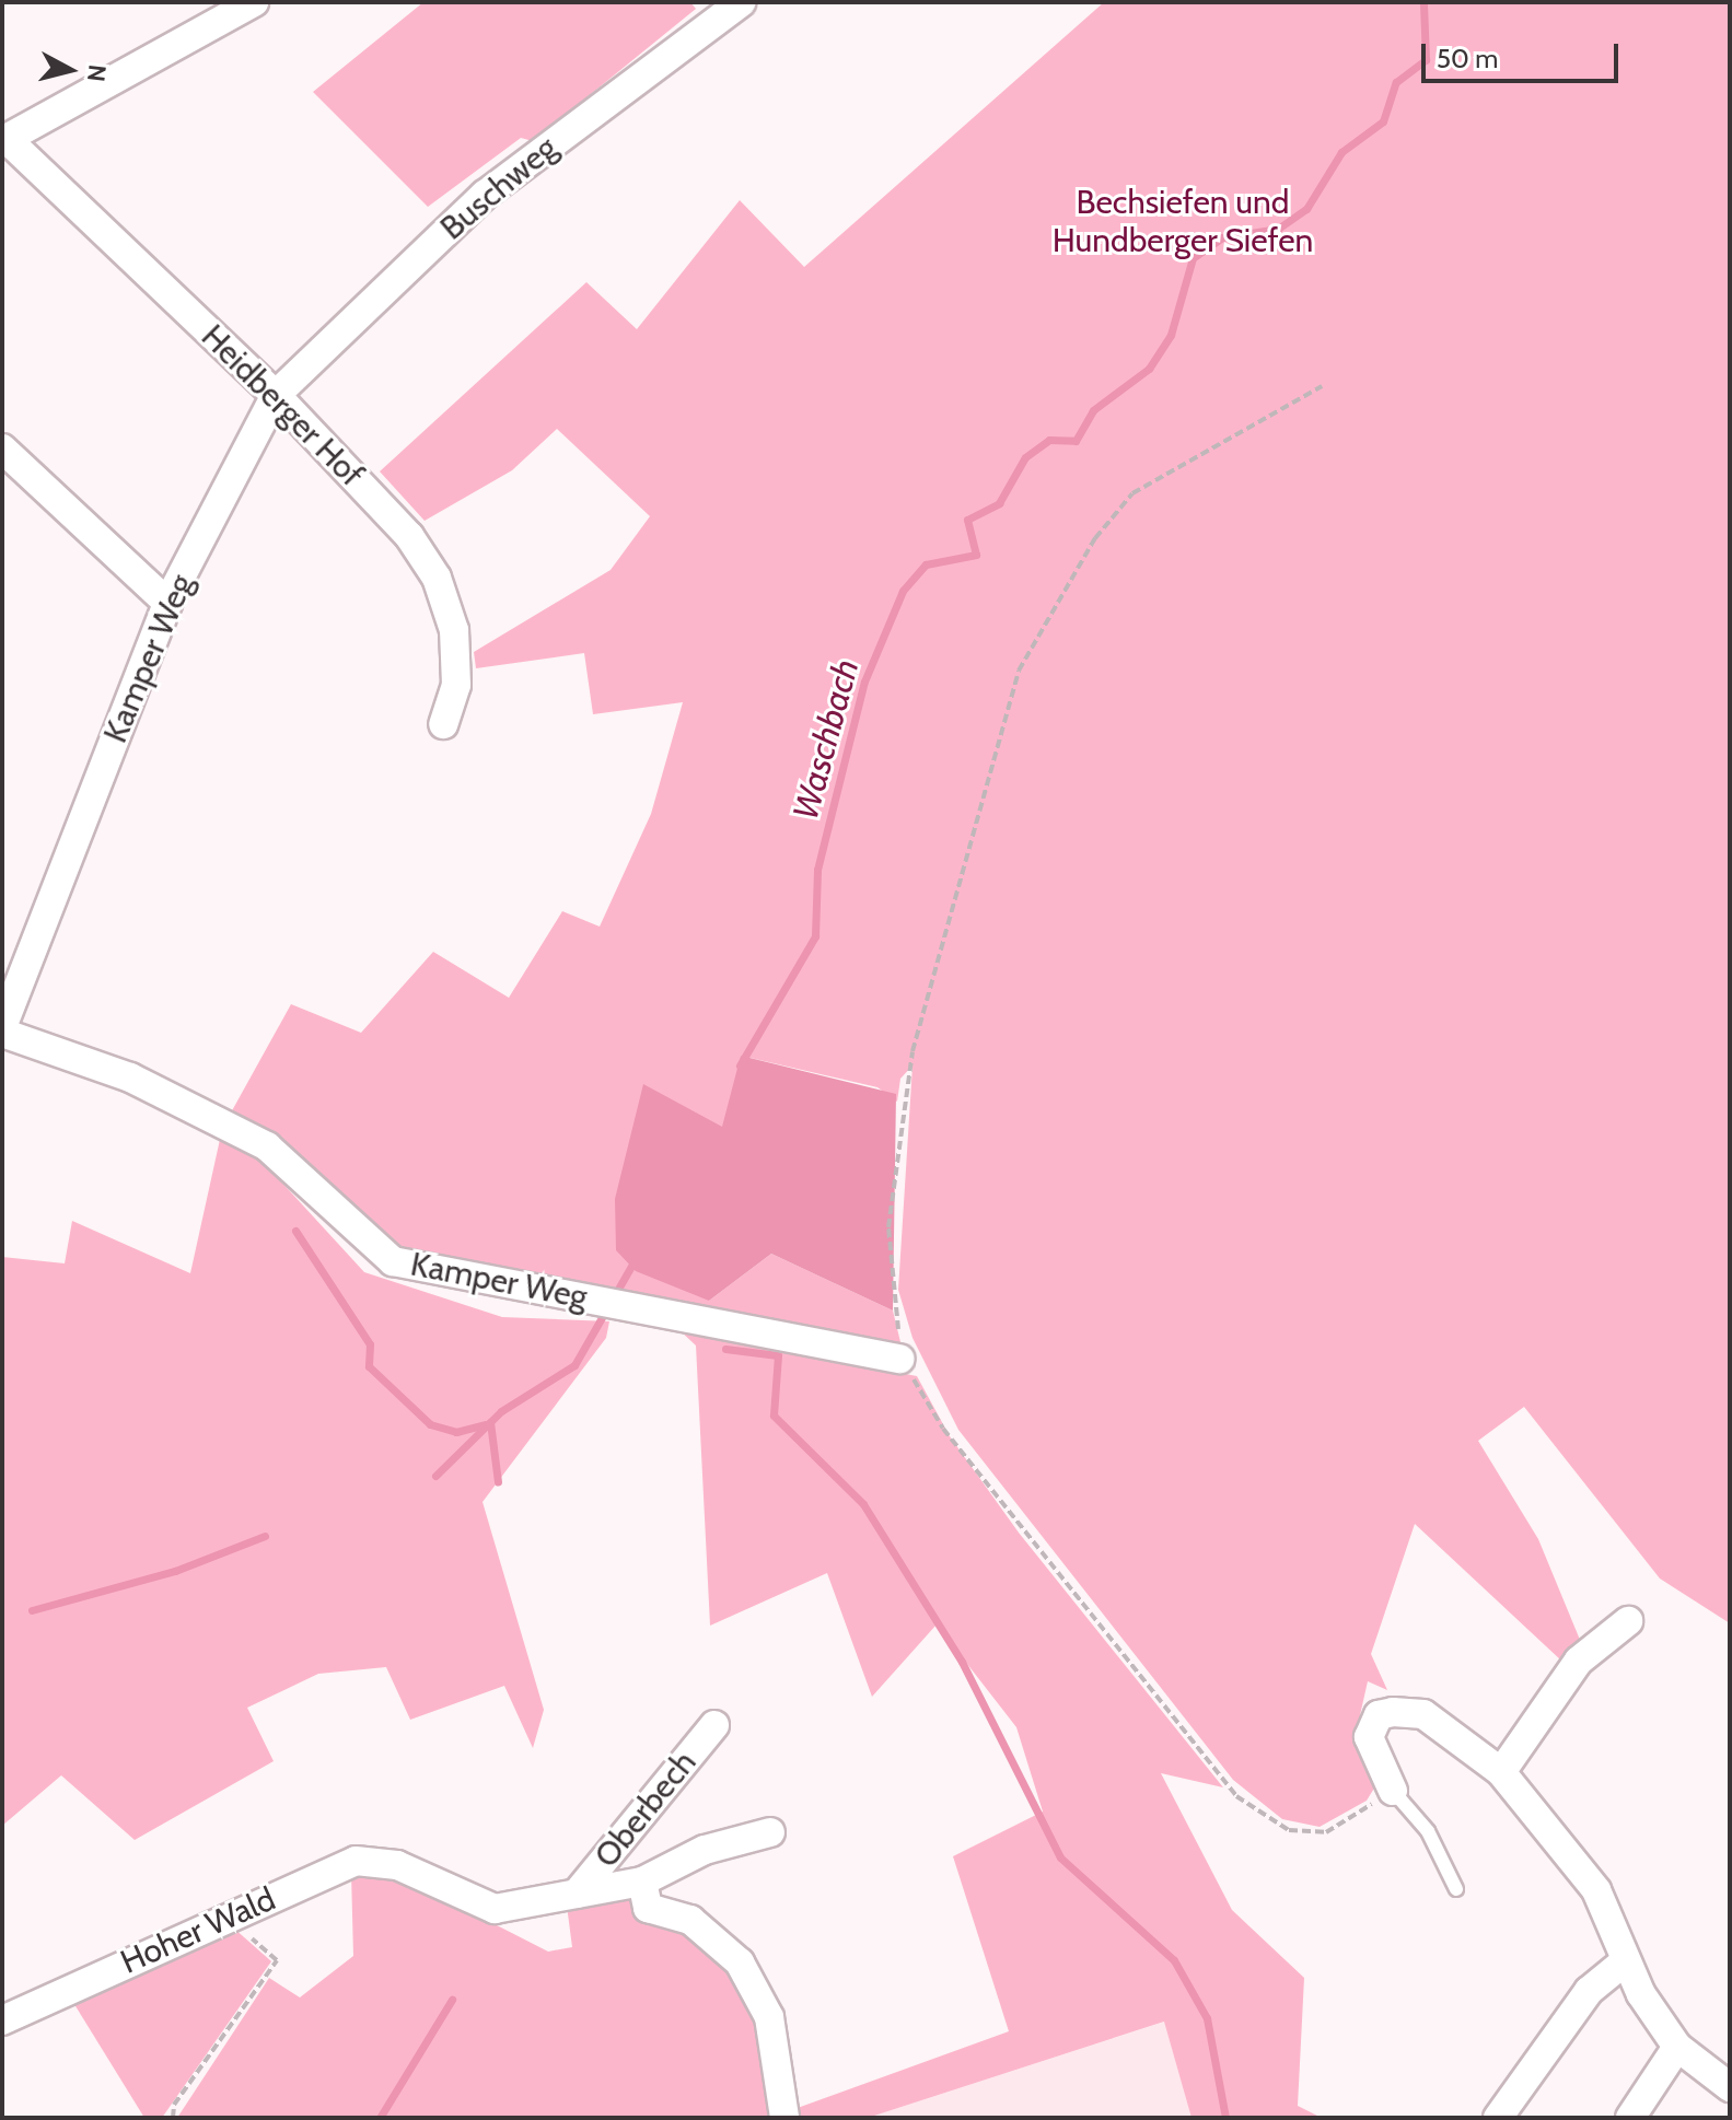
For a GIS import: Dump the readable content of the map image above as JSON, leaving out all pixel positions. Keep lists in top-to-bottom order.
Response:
{
  "streets": {
    "street": [
      "Buschweg",
      "Heidberger Hof",
      "Kamper Weg",
      "Oberbech",
      "Hoher Wald"
    ]
  },
  "crossings": [
    ["Buschweg", "Heidberger Hof"],
    ["Buschweg", "Kamper Weg"],
    ["Heidberger Hof", "Kamper Weg"],
    ["Oberbech", "Hoher Wald"]
  ],
  "water": ["Waschbach"],
  "parks": ["Bechsiefen und Hundberger Siefen"],
  "scale_bar": "50 m",
  "north": "right"
}
